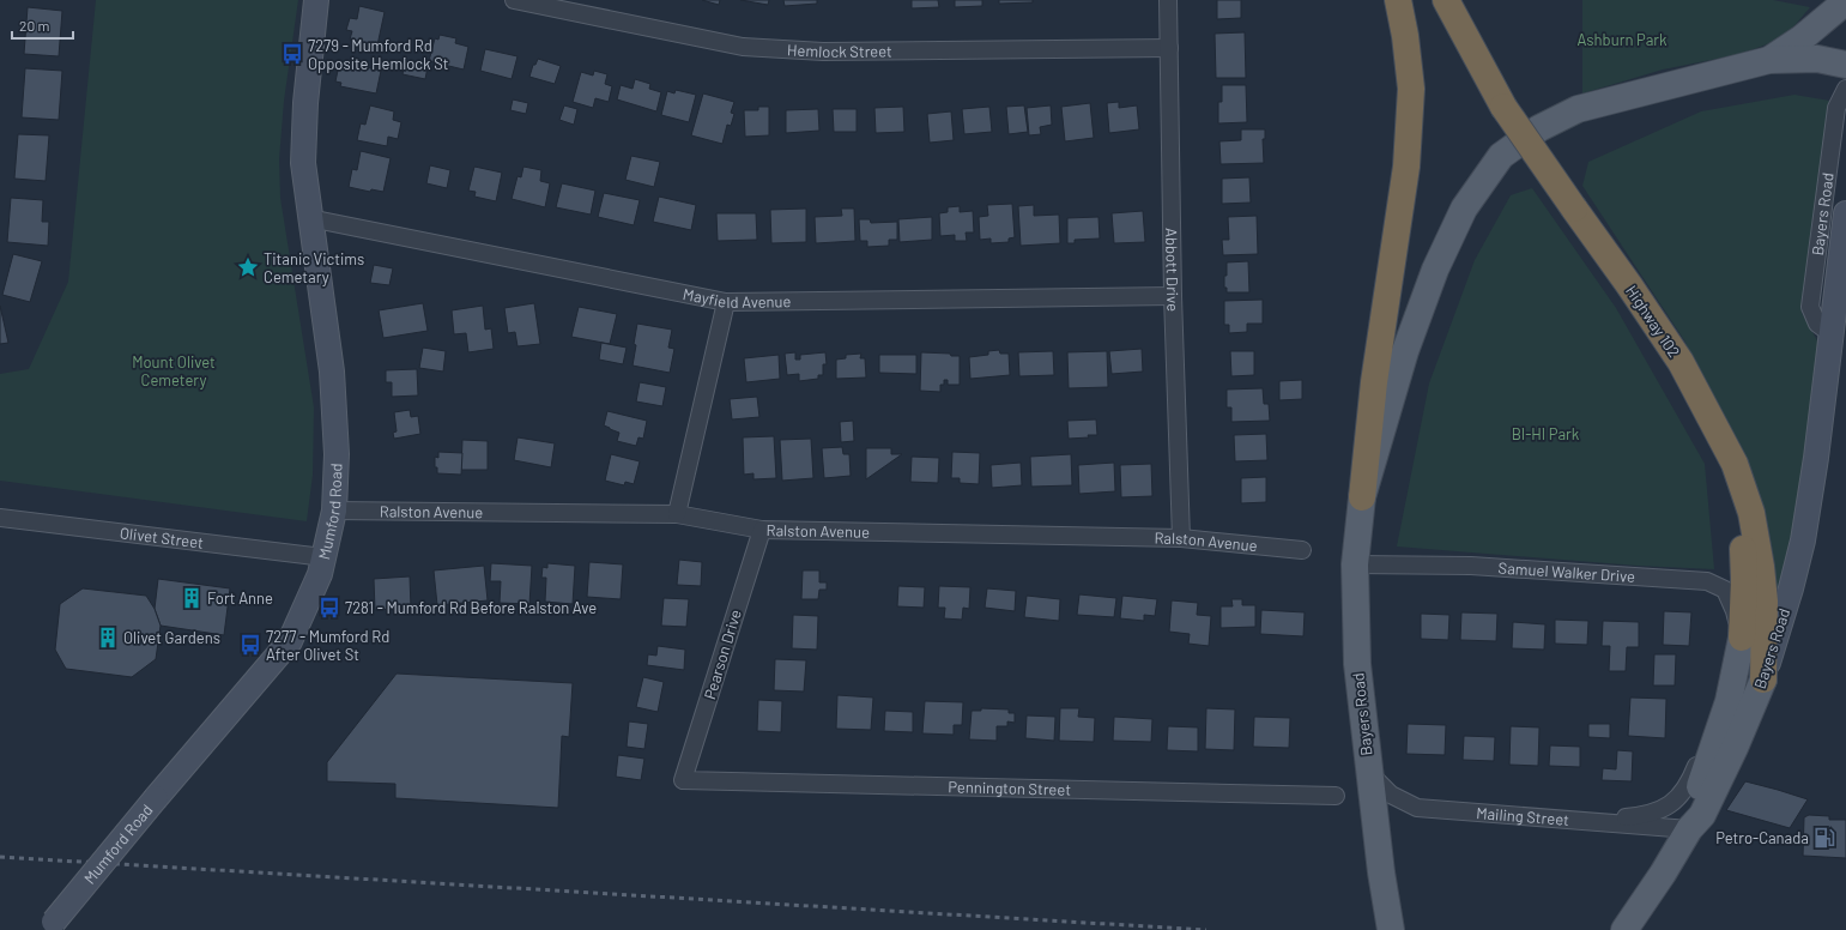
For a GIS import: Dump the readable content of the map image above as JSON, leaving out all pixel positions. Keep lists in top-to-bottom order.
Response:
{
  "streets": {
    "highway": ["Highway 102"],
    "main road": ["Bayers Road"],
    "street": [
      "Hemlock Street",
      "Abbott Drive",
      "Mayfield Avenue",
      "Mumford Road",
      "Ralston Avenue",
      "Olivet Street",
      "Samuel Walker Drive",
      "Pearson Drive",
      "Pennington Street",
      "Mailing Street"
    ]
  },
  "crossings": [
    ["Hemlock Street", "Abbott Drive"],
    ["Bayers Road", "Highway 102"],
    ["Bayers Road", "Samuel Walker Drive"],
    ["Bayers Road", "Mailing Street"],
    ["Abbott Drive", "Mayfield Avenue"],
    ["Abbott Drive", "Ralston Avenue"],
    ["Mayfield Avenue", "Mumford Road"],
    ["Mumford Road", "Ralston Avenue"],
    ["Mumford Road", "Olivet Street"],
    ["Ralston Avenue", "Pearson Drive"],
    ["Pearson Drive", "Pennington Street"]
  ],
  "parks": ["Ashburn Park", "Mount Olivet Cemetery", "BI-HI Park"],
  "places": {
    "bus stop": ["7279 - Mumford Rd Opposite Hemlock St", "7281 - Mumford Rd Before Ralston Ave", "7277 - Mumford Rd After Olivet St"],
    "place": ["Titanic Victims Cemetary"],
    "building": ["Fort Anne", "Olivet Gardens"],
    "fuel station": ["Petro-Canada"]
  },
  "scale_bar": "20 m"
}
